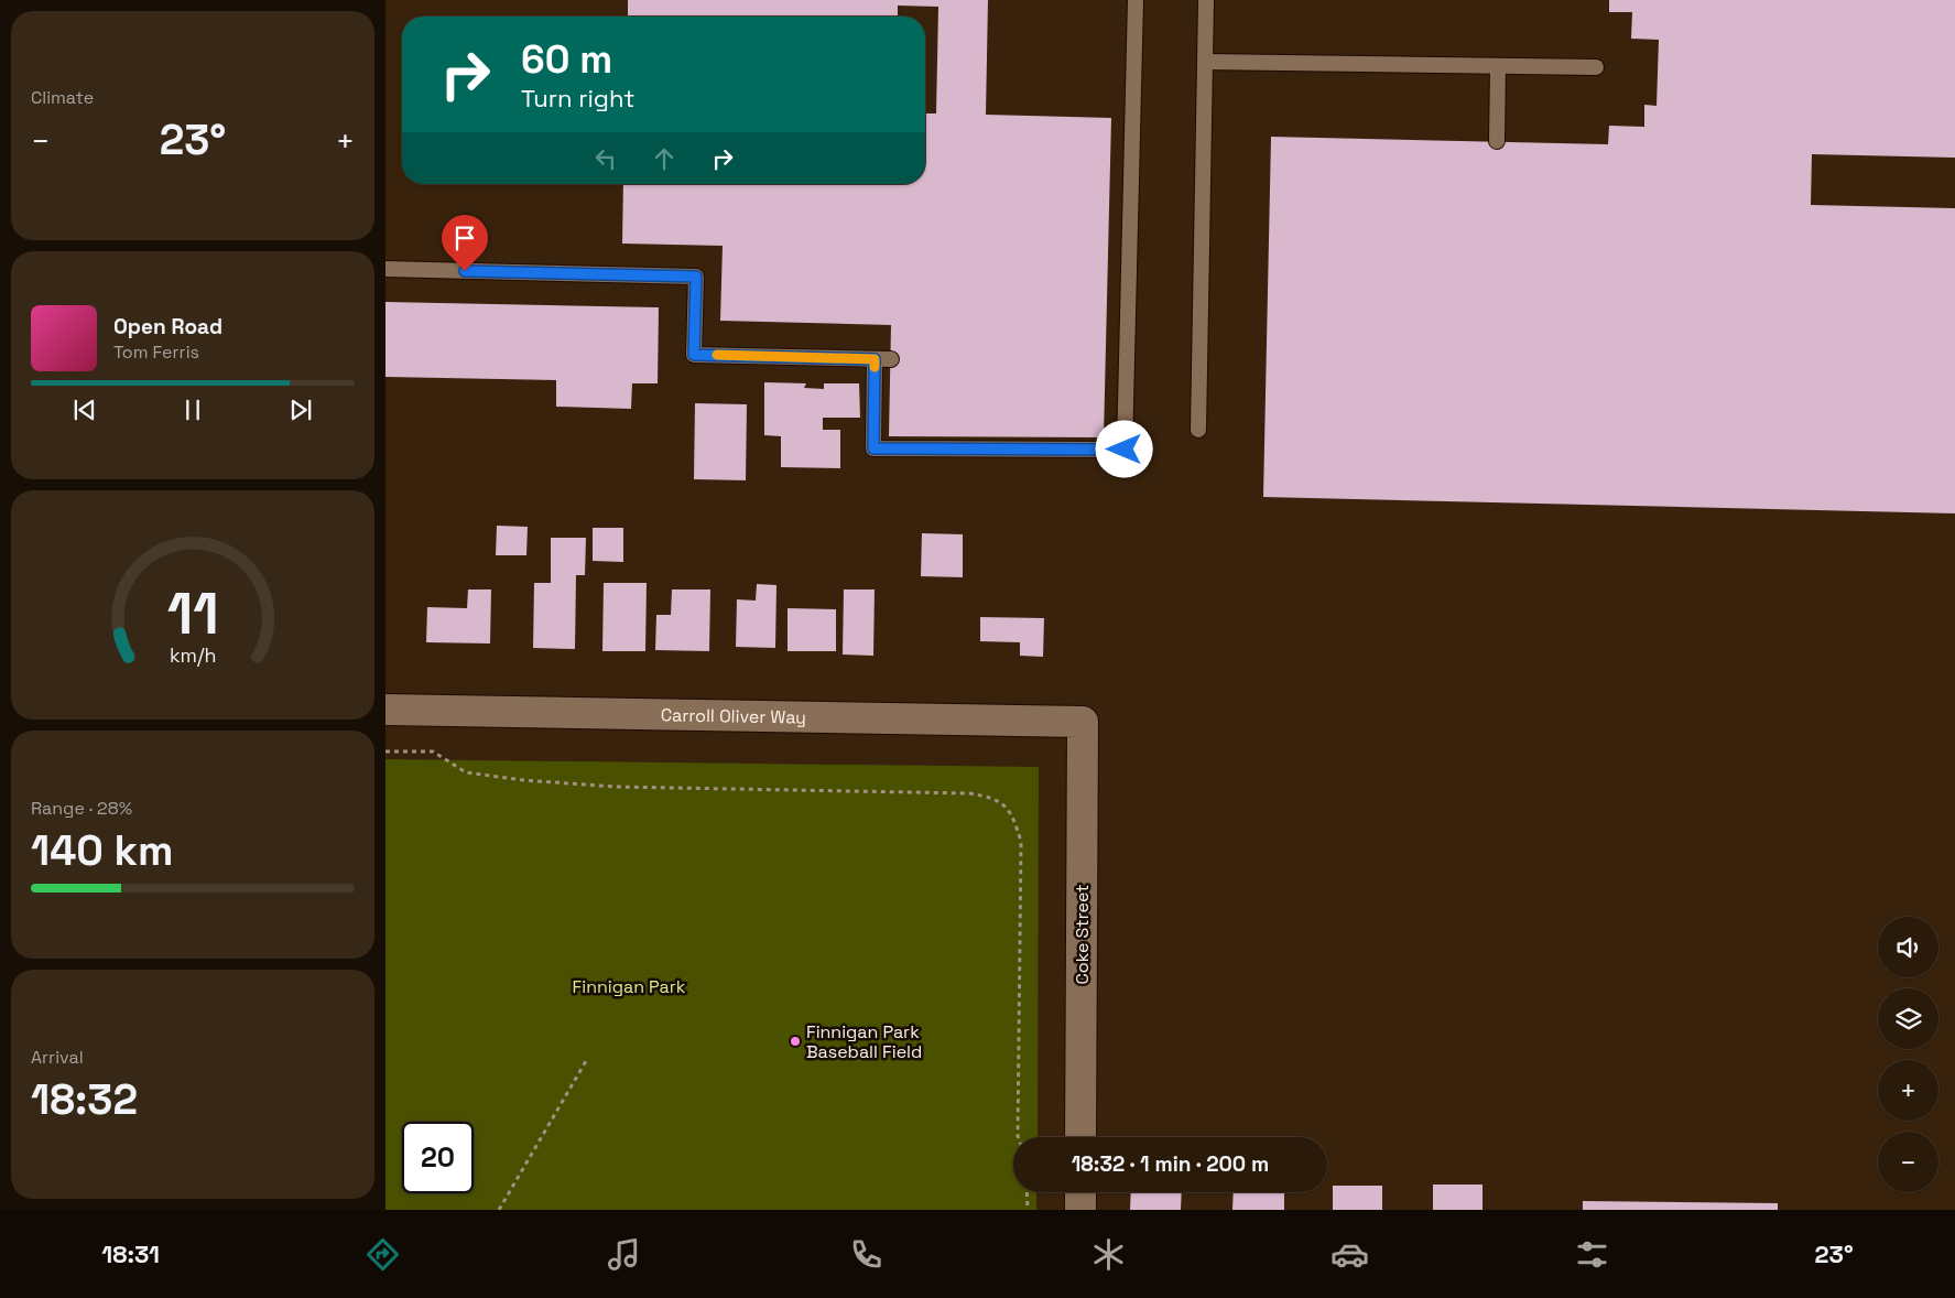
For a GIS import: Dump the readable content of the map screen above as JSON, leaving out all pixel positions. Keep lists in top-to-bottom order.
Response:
{
  "streets": {
    "street": ["Carroll Oliver Way", "Coke Street"]
  },
  "crossings": [
    ["Carroll Oliver Way", "Coke Street"]
  ],
  "parks": ["Finnigan Park"],
  "places": ["Finnigan Park Baseball Field"],
  "page": {
    "tile": [
      "Climate",
      ["Range · 28%", "140 km"],
      ["Arrival", "18:32"]
    ],
    "turn": ["60 m", "Turn right"],
    "heat": ["−", "23°", "+"],
    "song": ["Open Road", "Tom Ferris"],
    "map_buttons": ["+", "−"],
    "limit": "20",
    "trip": "18:32 · 1 min · 200 m",
    "tabs": ["18:31", "23°"],
    "gauge": ["11", "km/h"]
  }
}
